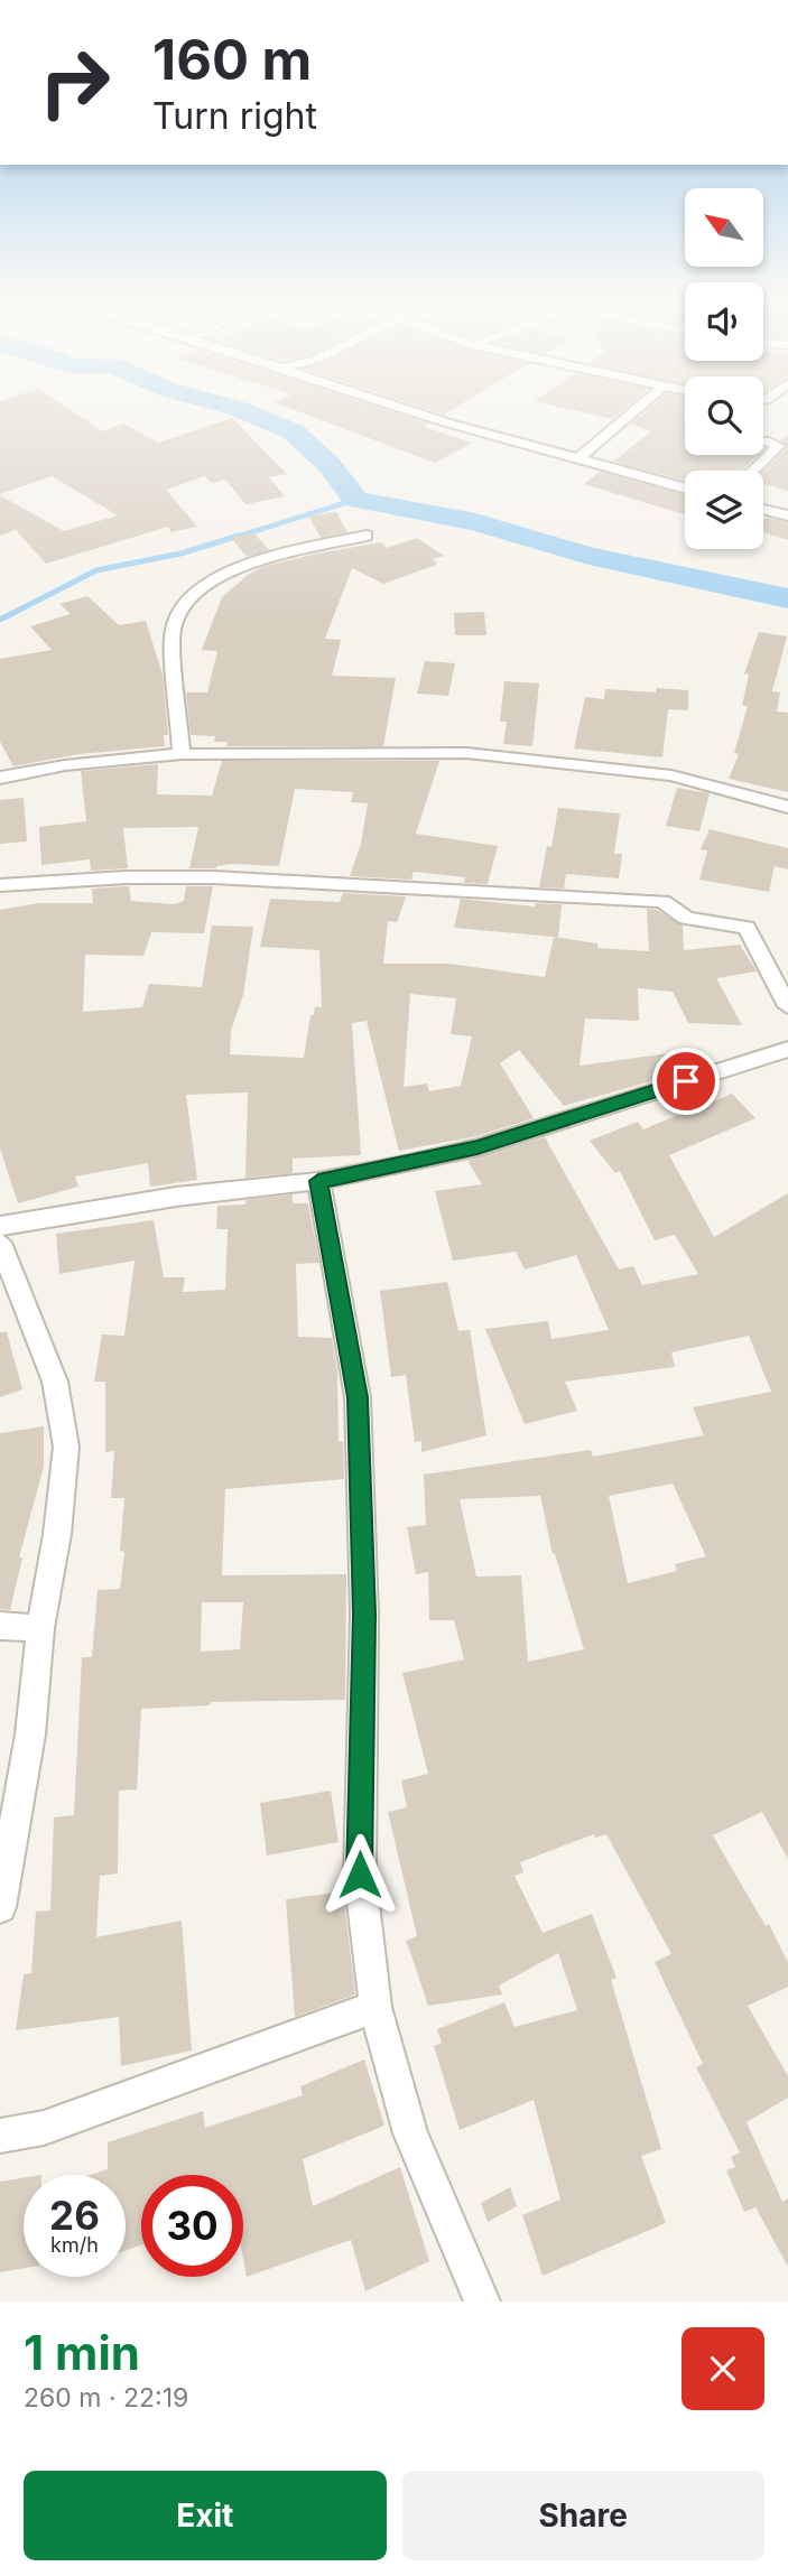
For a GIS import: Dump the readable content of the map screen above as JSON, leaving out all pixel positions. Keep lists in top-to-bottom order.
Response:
{
  "north": "top left",
  "page": {
    "turn": ["160 m", "Turn right"],
    "speed": "26 km/h",
    "limit": "30",
    "heading": ["1 min", "260 m · 22:19"],
    "buttons": ["Exit", "Share"]
  }
}
